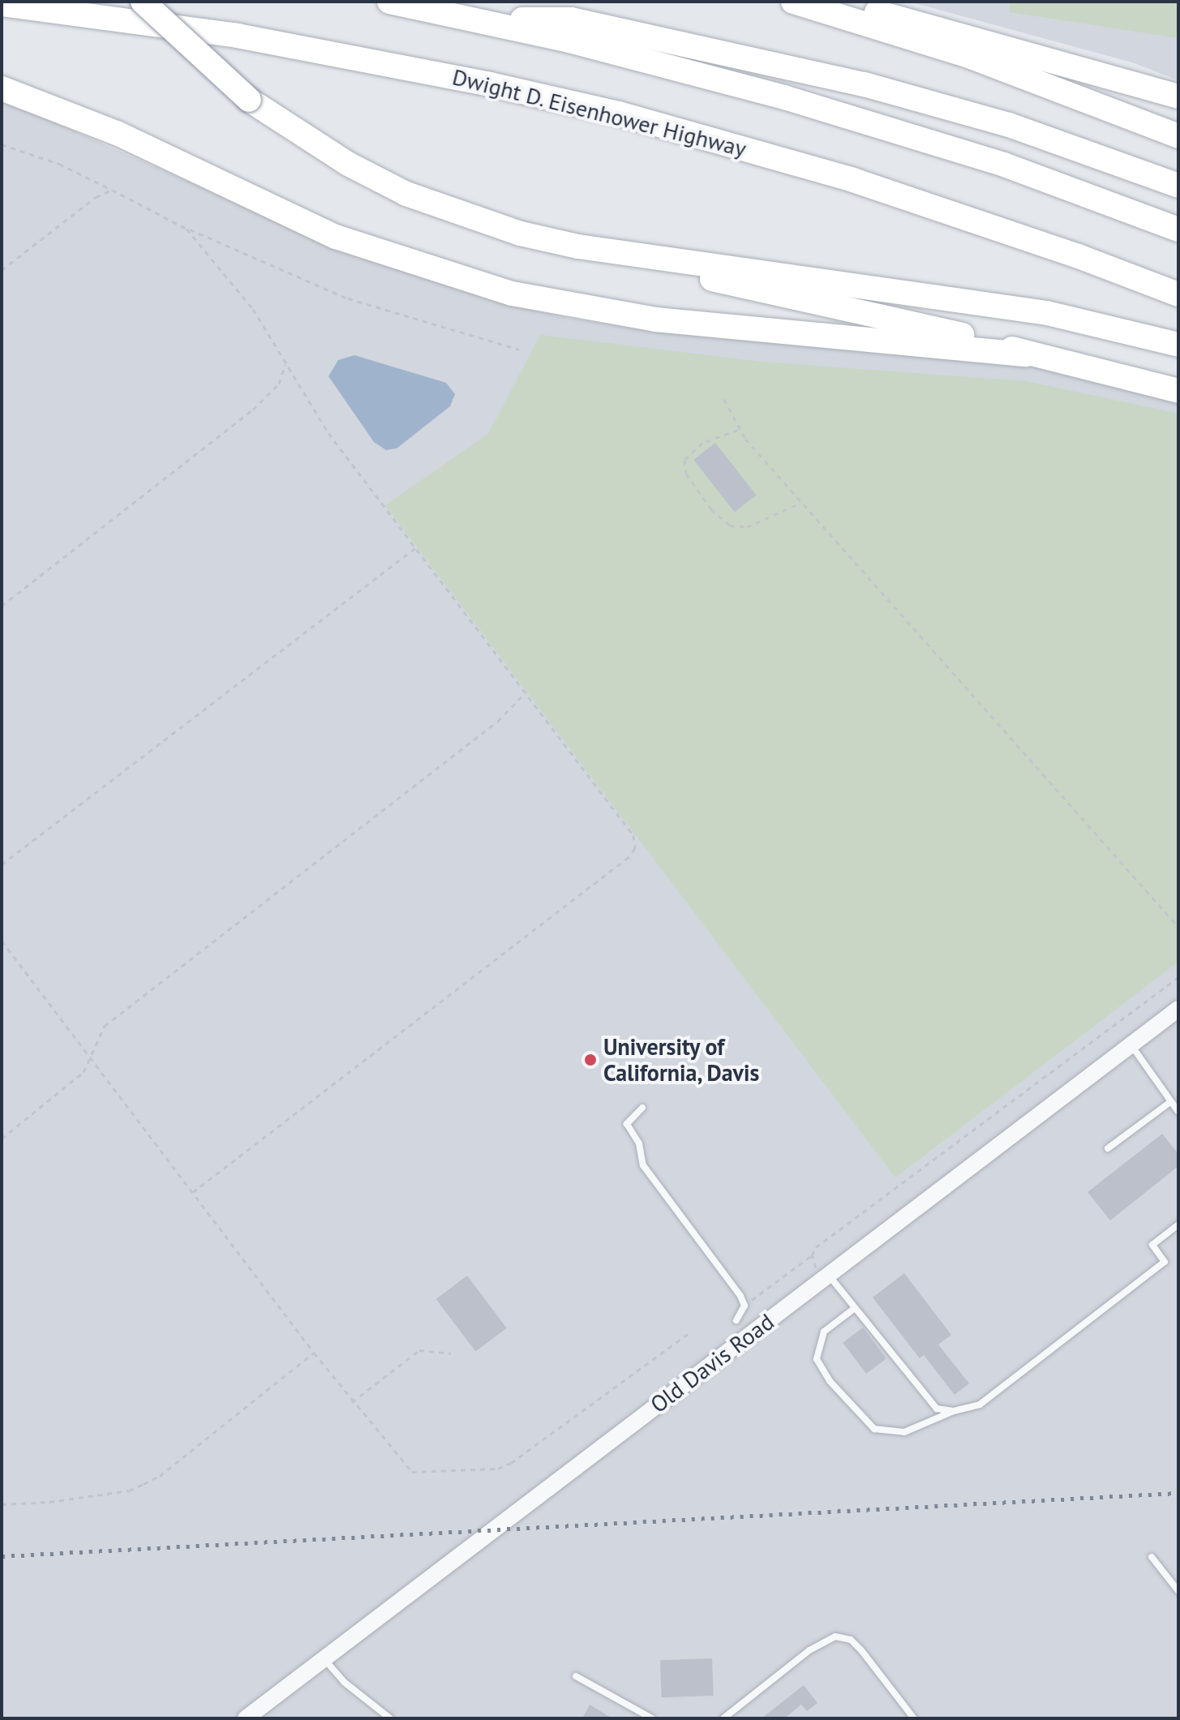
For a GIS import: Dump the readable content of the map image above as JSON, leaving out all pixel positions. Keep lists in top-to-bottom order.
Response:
{
  "streets": {
    "highway": ["Dwight D. Eisenhower Highway"],
    "street": ["Old Davis Road"]
  },
  "places": ["University of California, Davis"]
}
